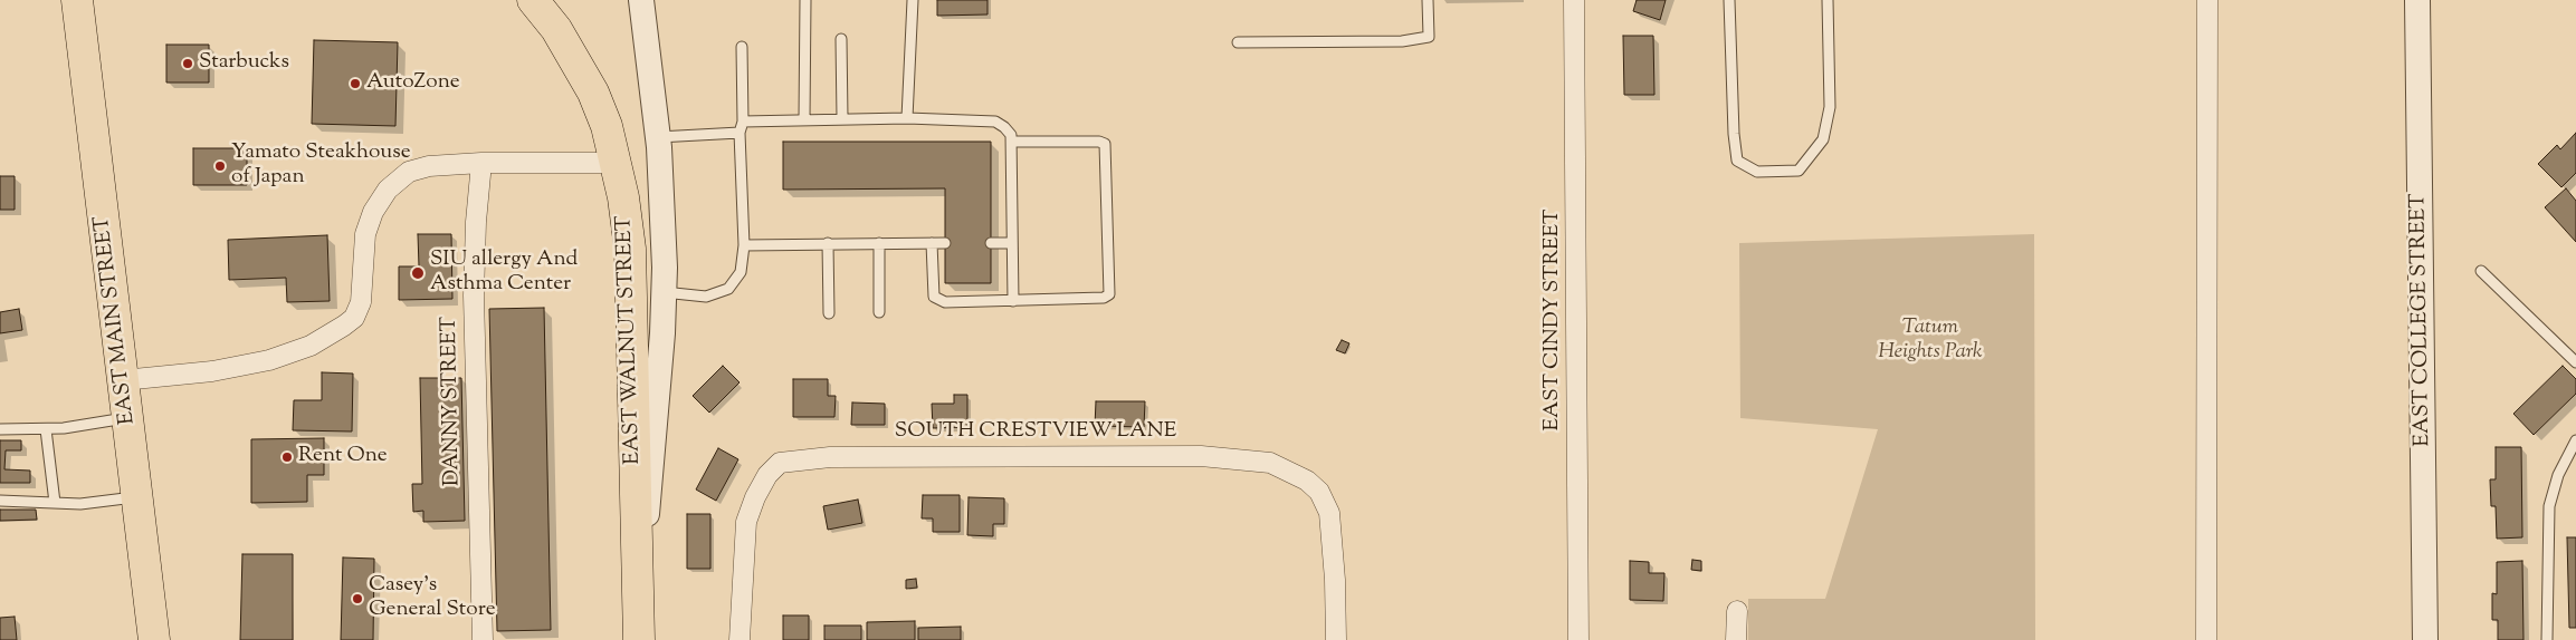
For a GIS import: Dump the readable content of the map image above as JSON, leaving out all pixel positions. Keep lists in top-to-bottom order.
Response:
{
  "streets": {
    "highway": ["EAST MAIN STREET", "EAST WALNUT STREET"],
    "street": [
      "EAST CINDY STREET",
      "EAST COLLEGE STREET",
      "DANNY STREET",
      "SOUTH CRESTVIEW LANE"
    ]
  },
  "parks": ["Tatum Heights Park"],
  "places": [
    "Starbucks",
    "AutoZone",
    "Yamato Steakhouse of Japan",
    "SIU allergy And Asthma Center",
    "Rent One",
    "Casey's General Store"
  ]
}
